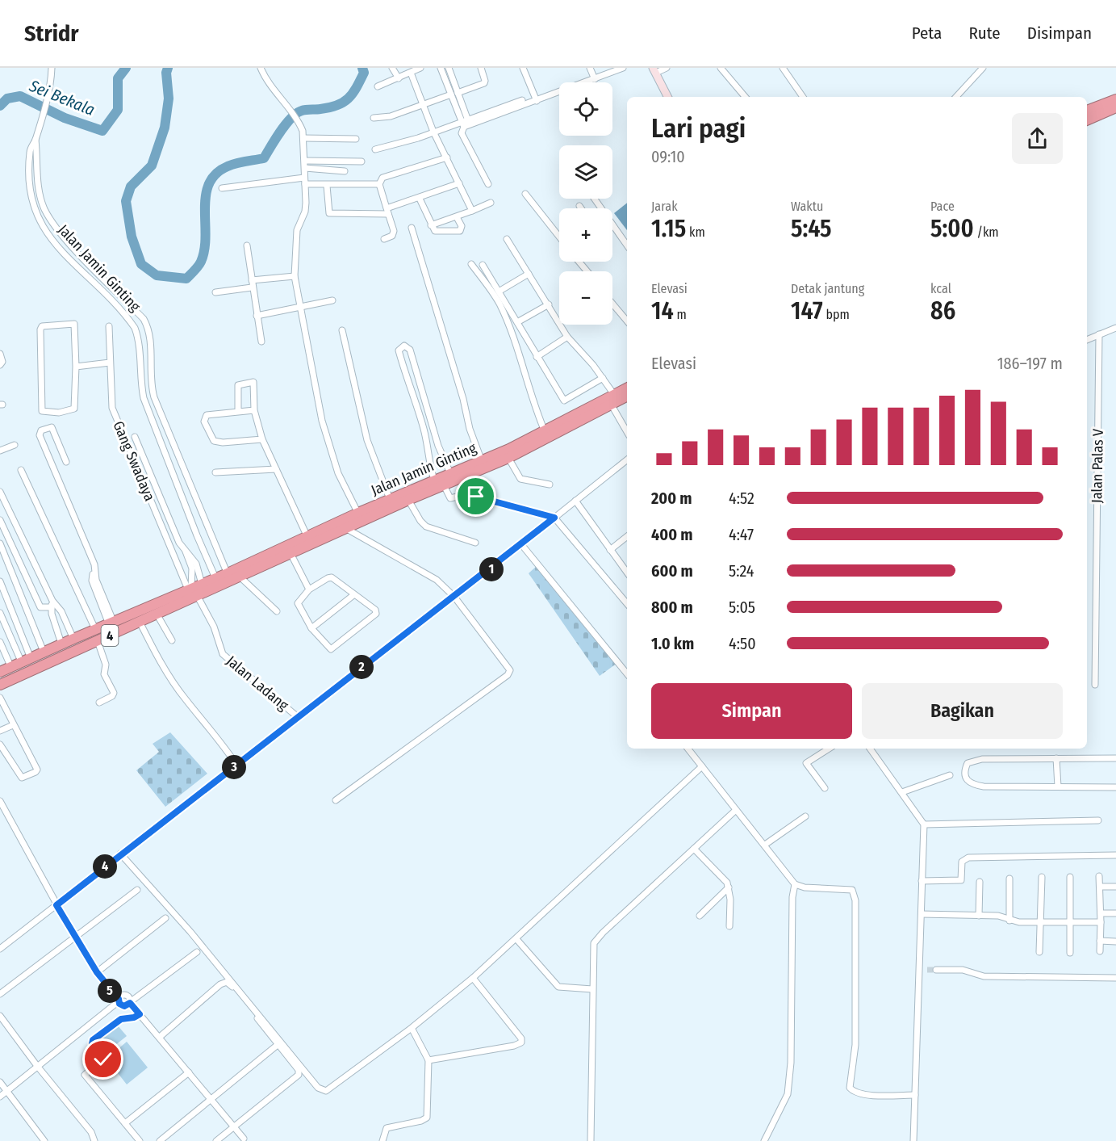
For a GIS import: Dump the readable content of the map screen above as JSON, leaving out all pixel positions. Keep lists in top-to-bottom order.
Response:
{
  "streets": {
    "highway": ["Jalan Jamin Ginting", "4"],
    "street": ["Gang Swadaya", "Jalan Palas V", "Jalan Ladang"]
  },
  "crossings": [
    ["Jalan Jamin Ginting", "Gang Swadaya"],
    ["Jalan Jamin Ginting", "Jalan Ladang"],
    ["Gang Swadaya", "Jalan Ladang"]
  ],
  "water": ["Sei Bekala"],
  "page": {
    "header": "Stridr",
    "nav": ["Peta", "Rute", "Disimpan"],
    "map_buttons": ["+", "−"],
    "heading": ["Lari pagi", "09:10"],
    "stats": [
      ["Jarak", "1.15 km"],
      ["Waktu", "5:45"],
      ["Pace", "5:00 /km"],
      ["Elevasi", "14 m"],
      ["Detak jantung", "147 bpm"],
      ["kcal", "86"]
    ],
    "chart": ["Elevasi", "186–197 m"],
    "list": [
      {
        "name": "200 m",
        "note": "4:52"
      },
      {
        "name": "400 m",
        "note": "4:47"
      },
      {
        "name": "600 m",
        "note": "5:24"
      },
      {
        "name": "800 m",
        "note": "5:05"
      },
      {
        "name": "1.0 km",
        "note": "4:50"
      }
    ],
    "pins": [
      "1",
      "2",
      "3",
      "4",
      "5"
    ],
    "buttons": ["Simpan", "Bagikan"]
  }
}
